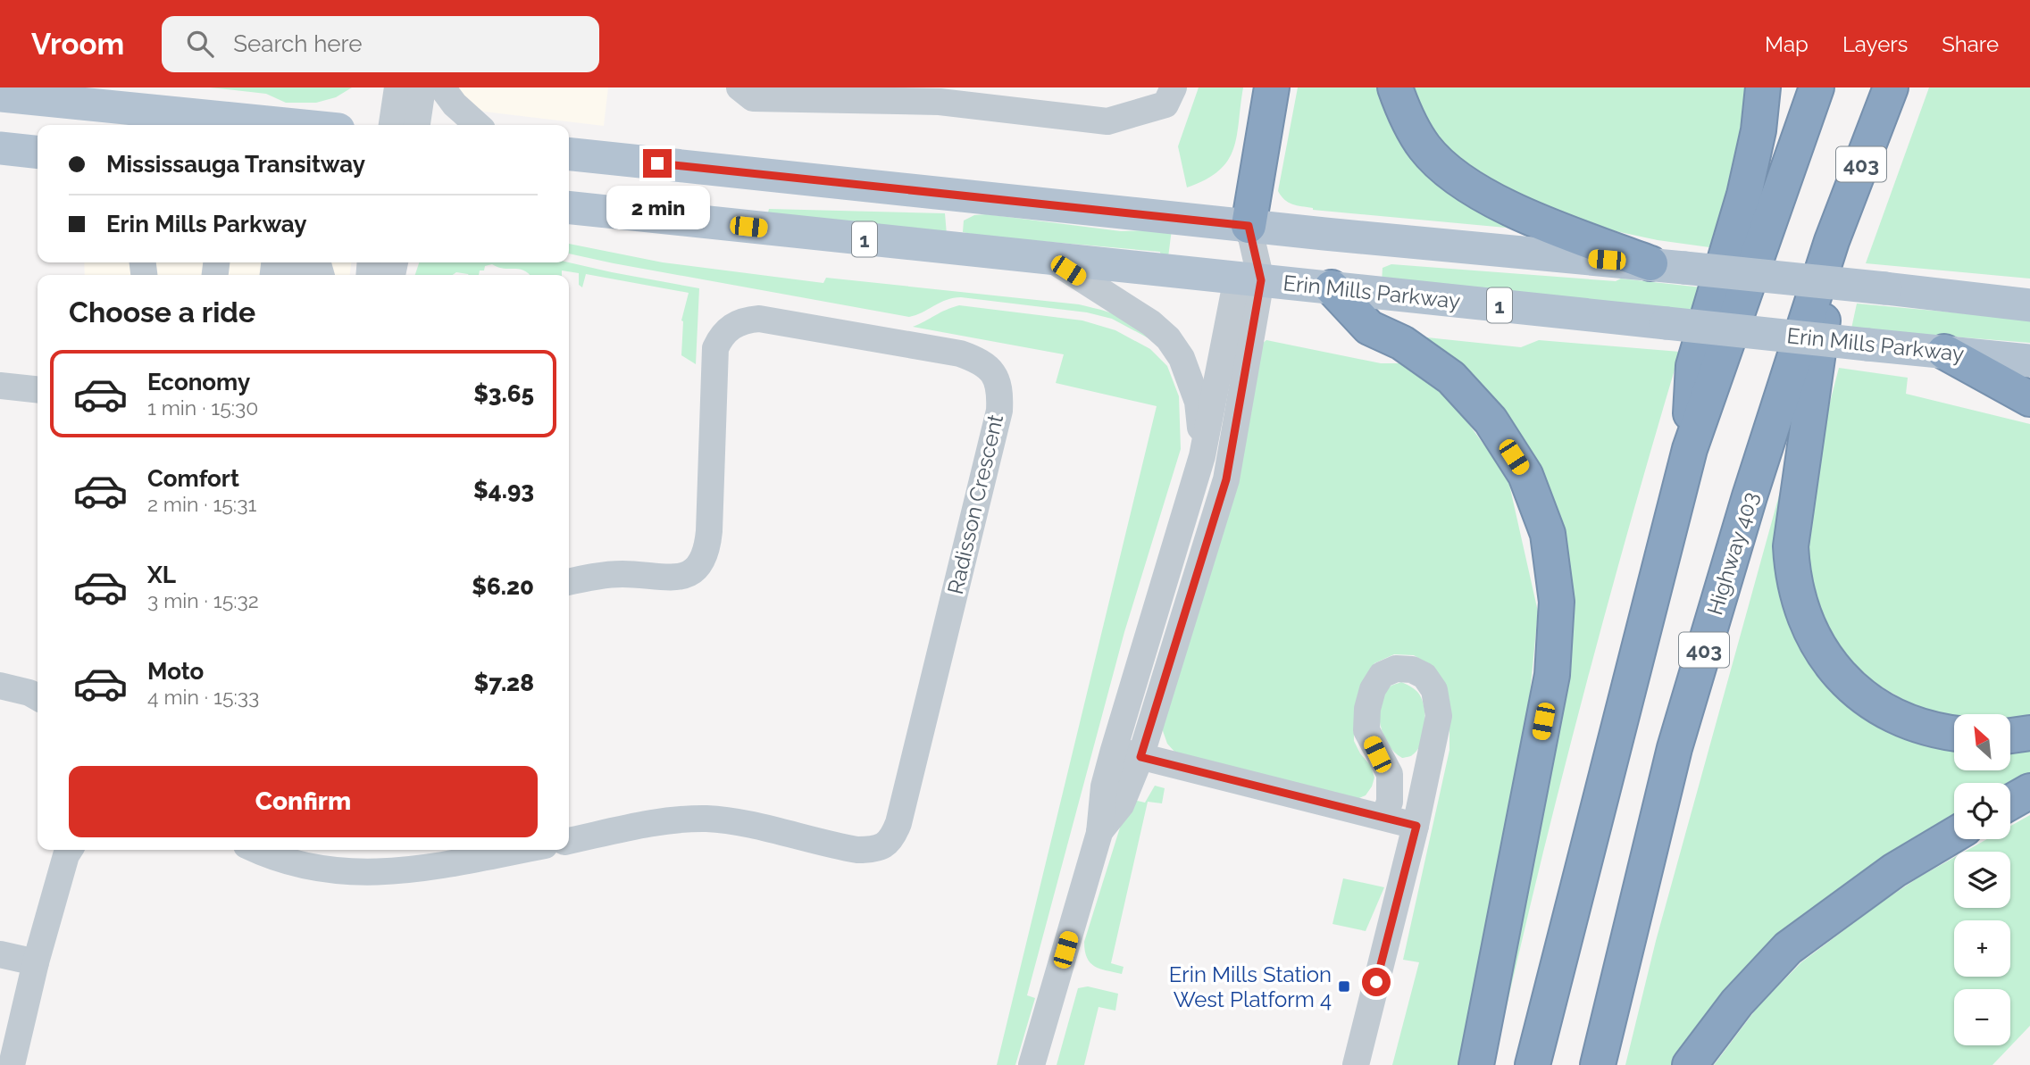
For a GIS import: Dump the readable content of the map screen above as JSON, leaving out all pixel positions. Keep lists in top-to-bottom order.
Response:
{
  "streets": {
    "highway": ["403", "Highway 403"],
    "main road": ["1", "Erin Mills Parkway"],
    "street": ["Radisson Crescent"]
  },
  "places": {
    "transit": ["Erin Mills Station West Platform 4"]
  },
  "north": "top left",
  "page": {
    "header": "Vroom",
    "search": "Search here",
    "nav": ["Map", "Layers", "Share"],
    "banner": ["Mississauga Transitway", "Erin Mills Parkway"],
    "bubble": "2 min",
    "heading": "Choose a ride",
    "list": [
      {
        "name": "Economy",
        "note": "1 min · 15:30",
        "value": "$3.65"
      },
      {
        "name": "Comfort",
        "note": "2 min · 15:31",
        "value": "$4.93"
      },
      {
        "name": "XL",
        "note": "3 min · 15:32",
        "value": "$6.20"
      },
      {
        "name": "Moto",
        "note": "4 min · 15:33",
        "value": "$7.28"
      }
    ],
    "map_buttons": ["+", "−"],
    "buttons": "Confirm"
  }
}
